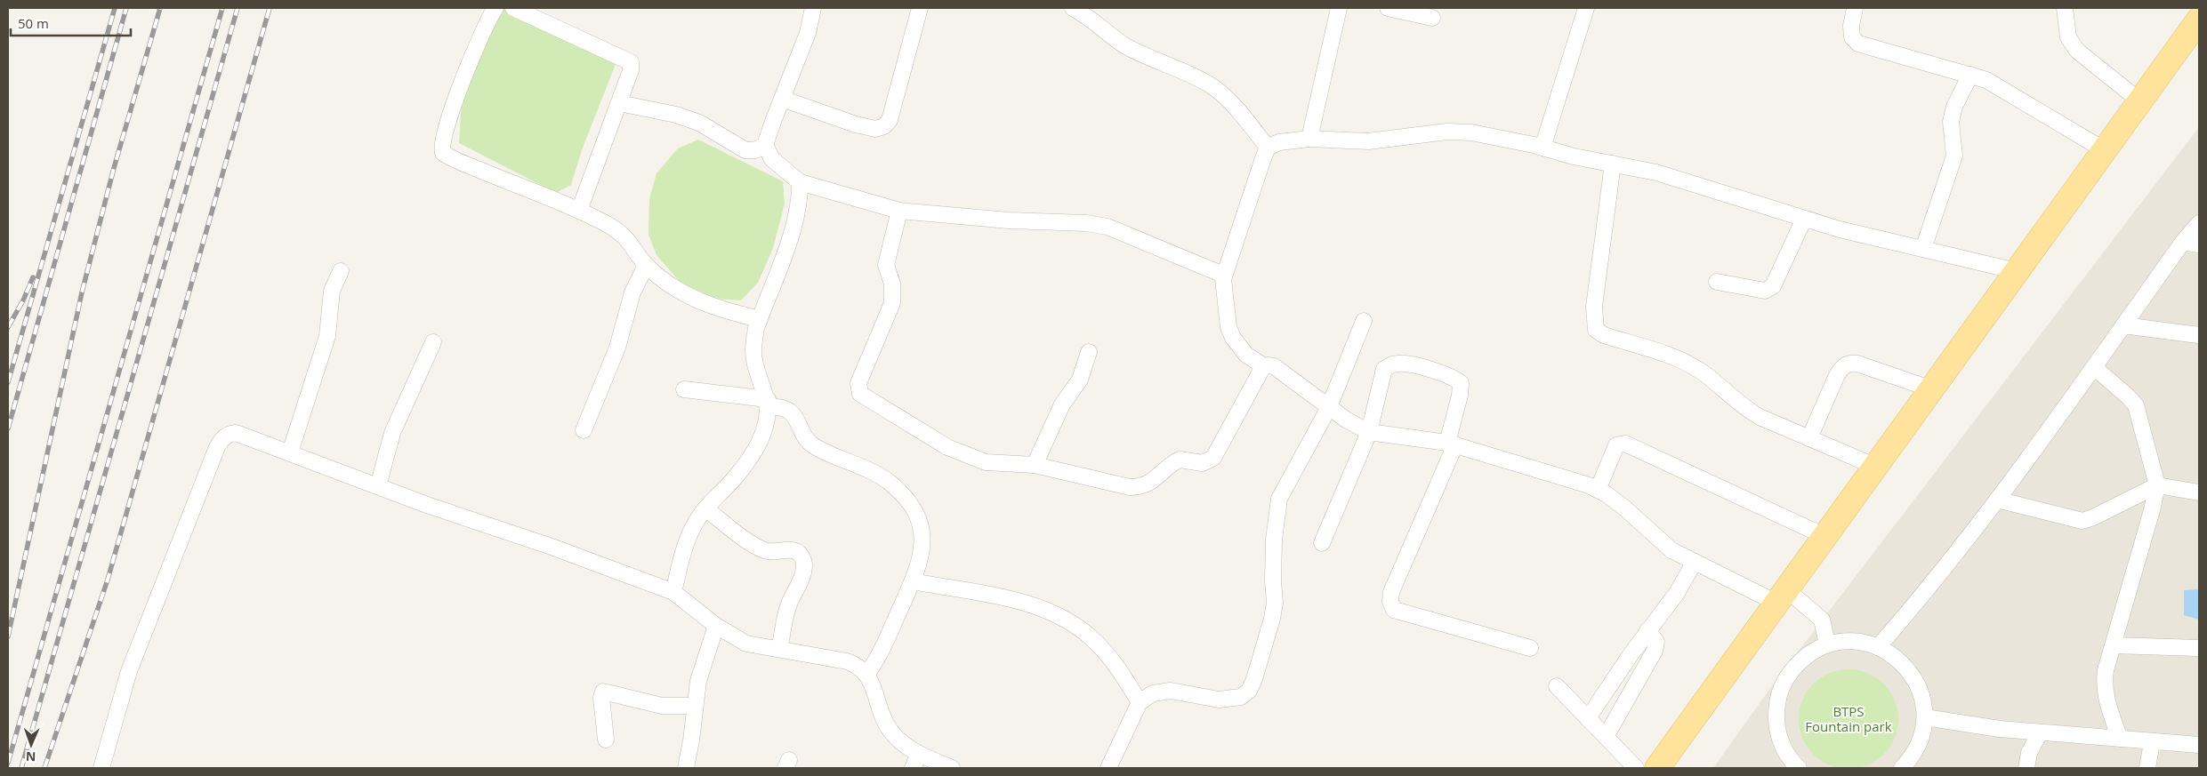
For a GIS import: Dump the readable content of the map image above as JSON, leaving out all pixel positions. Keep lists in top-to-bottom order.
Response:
{
  "parks": ["BTPS Fountain park"],
  "scale_bar": "50 m",
  "north": "bottom"
}
